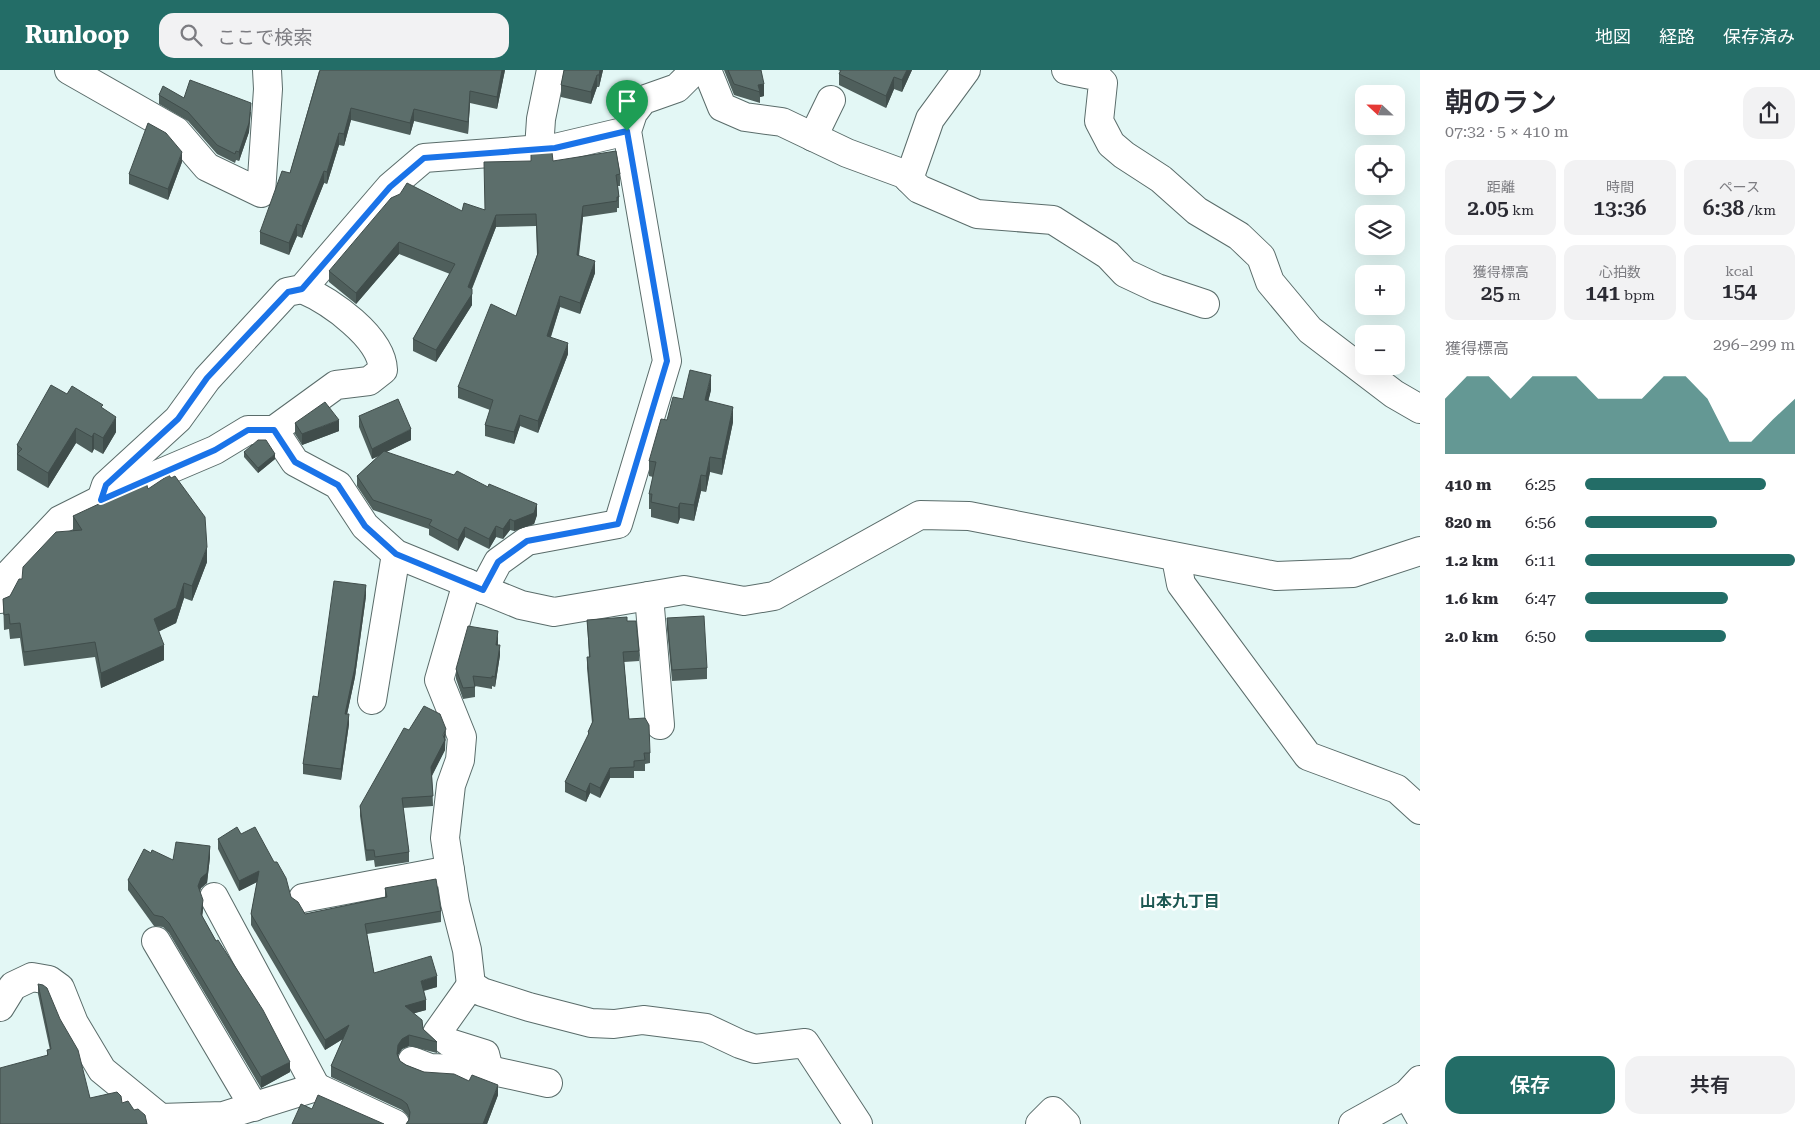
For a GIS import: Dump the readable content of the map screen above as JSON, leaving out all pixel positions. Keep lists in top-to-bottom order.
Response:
{
  "districts": ["山本九丁目"],
  "north": "left",
  "page": {
    "header": "Runloop",
    "search": "ここで検索",
    "nav": ["地図", "経路", "保存済み"],
    "heading": ["朝のラン", "07:32 · 5 × 410 m"],
    "map_buttons": ["+", "−"],
    "stats": [
      ["距離", "2.05 km"],
      ["時間", "13:36"],
      ["ペース", "6:38 /km"],
      ["獲得標高", "25 m"],
      ["心拍数", "141 bpm"],
      ["kcal", "154"]
    ],
    "chart": ["獲得標高", "296–299 m"],
    "list": [
      {
        "name": "410 m",
        "note": "6:25"
      },
      {
        "name": "820 m",
        "note": "6:56"
      },
      {
        "name": "1.2 km",
        "note": "6:11"
      },
      {
        "name": "1.6 km",
        "note": "6:47"
      },
      {
        "name": "2.0 km",
        "note": "6:50"
      }
    ],
    "buttons": ["保存", "共有"]
  }
}
